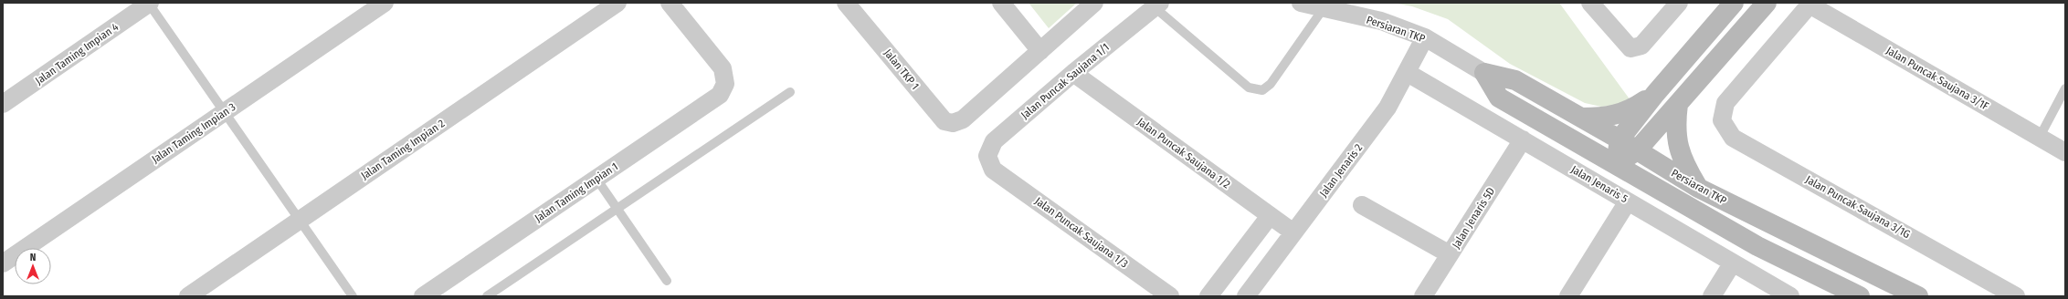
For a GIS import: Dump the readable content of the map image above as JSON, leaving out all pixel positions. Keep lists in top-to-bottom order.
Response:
{
  "streets": {
    "street": [
      "Persiaran TKP",
      "Jalan Taming Impian 4",
      "Jalan TKP 1",
      "Jalan Puncak Saujana 3/1F",
      "Jalan Puncak Saujana 1/1",
      "Jalan Taming Impian 3",
      "Jalan Taming Impian 2",
      "Jalan Puncak Saujana 1/2",
      "Jalan Jenaris 2",
      "Jalan Jenaris 5",
      "Jalan Taming Impian 1",
      "Jalan Puncak Saujana 3/1G",
      "Jalan Jenaris 5D",
      "Jalan Puncak Saujana 1/3"
    ]
  },
  "crossings": [
    ["Persiaran TKP", "Jalan Jenaris 2"],
    ["Jalan Puncak Saujana 3/1F", "Jalan Puncak Saujana 3/1G"],
    ["Jalan Puncak Saujana 1/1", "Jalan Puncak Saujana 1/2"],
    ["Jalan Puncak Saujana 1/1", "Jalan Puncak Saujana 1/3"],
    ["Jalan Puncak Saujana 1/2", "Jalan Jenaris 2"],
    ["Jalan Jenaris 2", "Jalan Jenaris 5"],
    ["Jalan Jenaris 5", "Jalan Jenaris 5D"]
  ],
  "north": "top"
}
